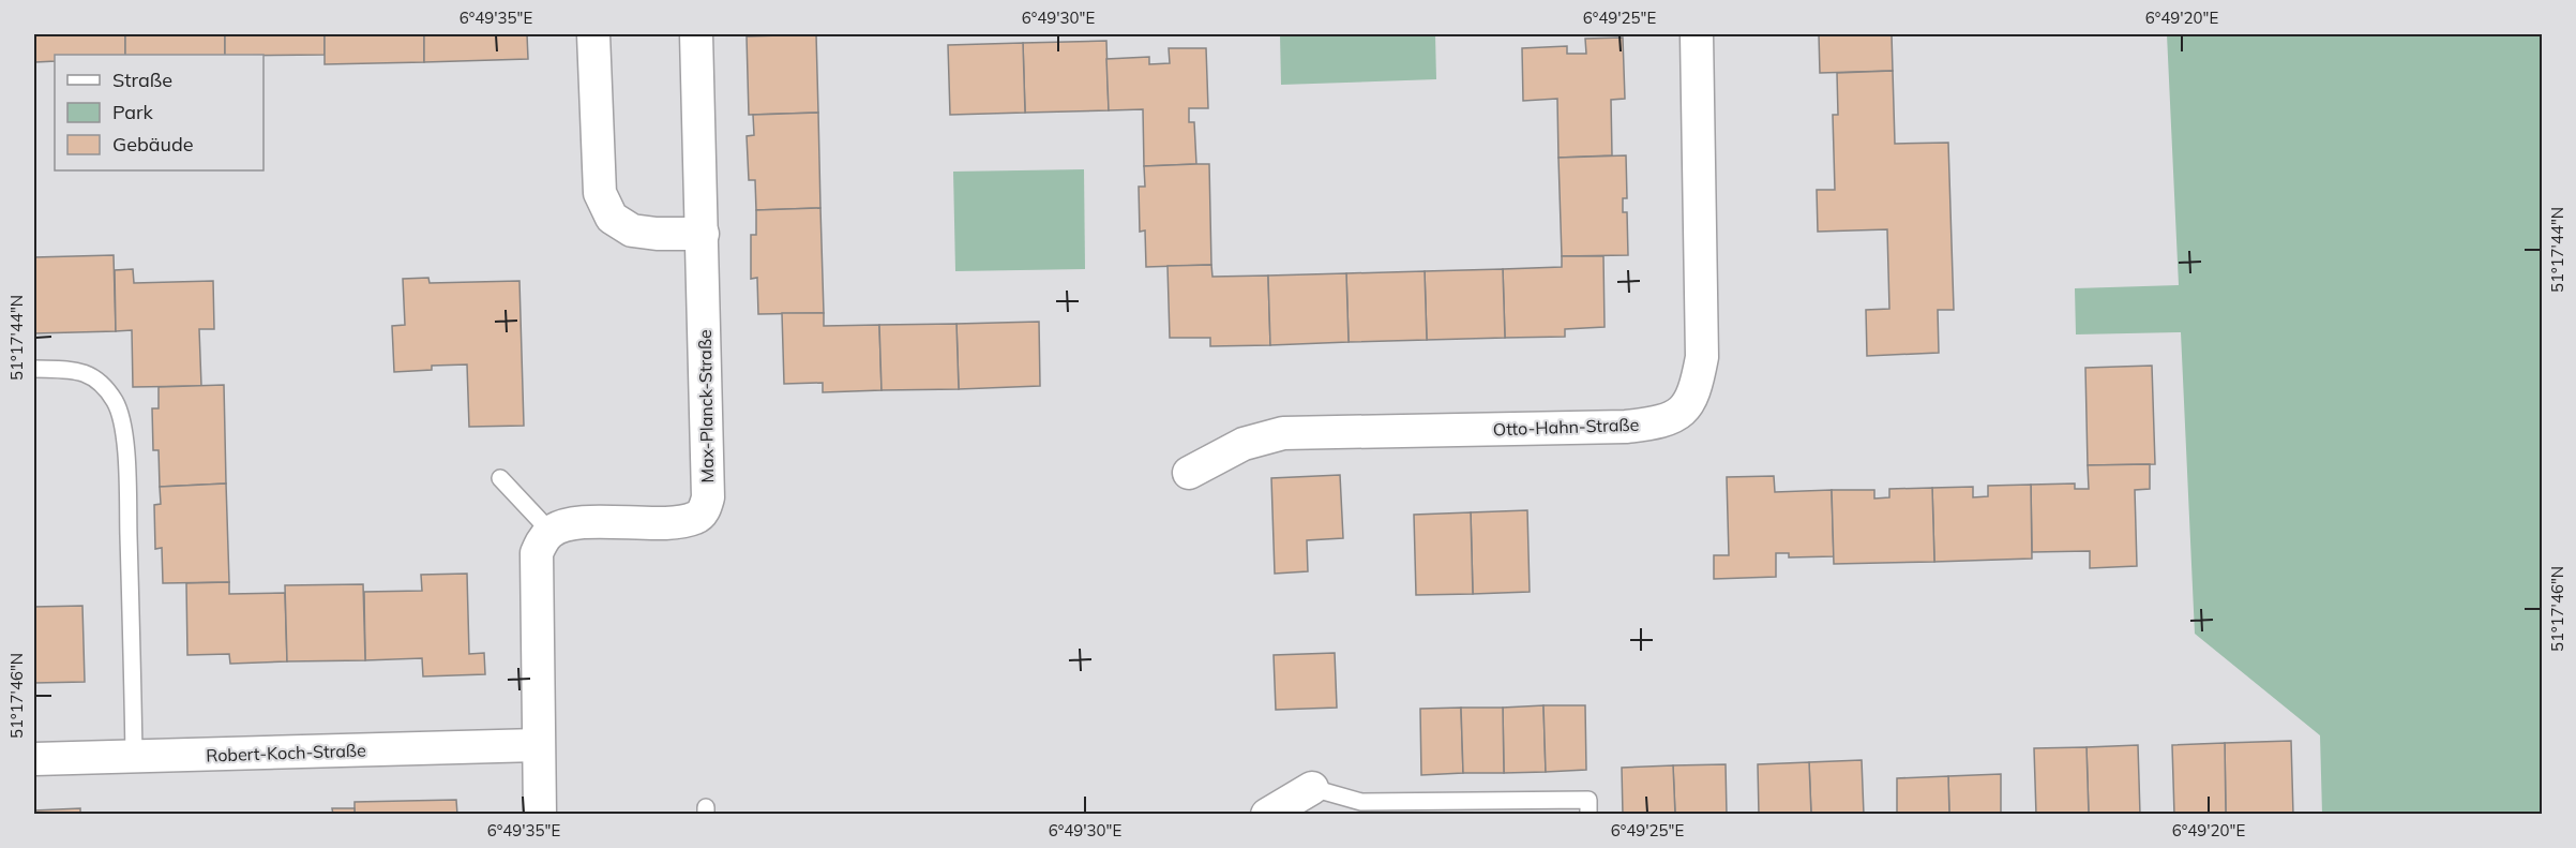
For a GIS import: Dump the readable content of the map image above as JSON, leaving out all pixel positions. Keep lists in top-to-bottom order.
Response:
{
  "streets": {
    "street": ["Max-Planck-Straße", "Otto-Hahn-Straße", "Robert-Koch-Straße"]
  },
  "legend": ["Straße", "Park", "Gebäude"],
  "coordinates": [
    "6°49'35\"E",
    "6°49'30\"E",
    "6°49'25\"E",
    "6°49'20\"E",
    "51°17'44\"N",
    "51°17'46\"N"
  ]
}
